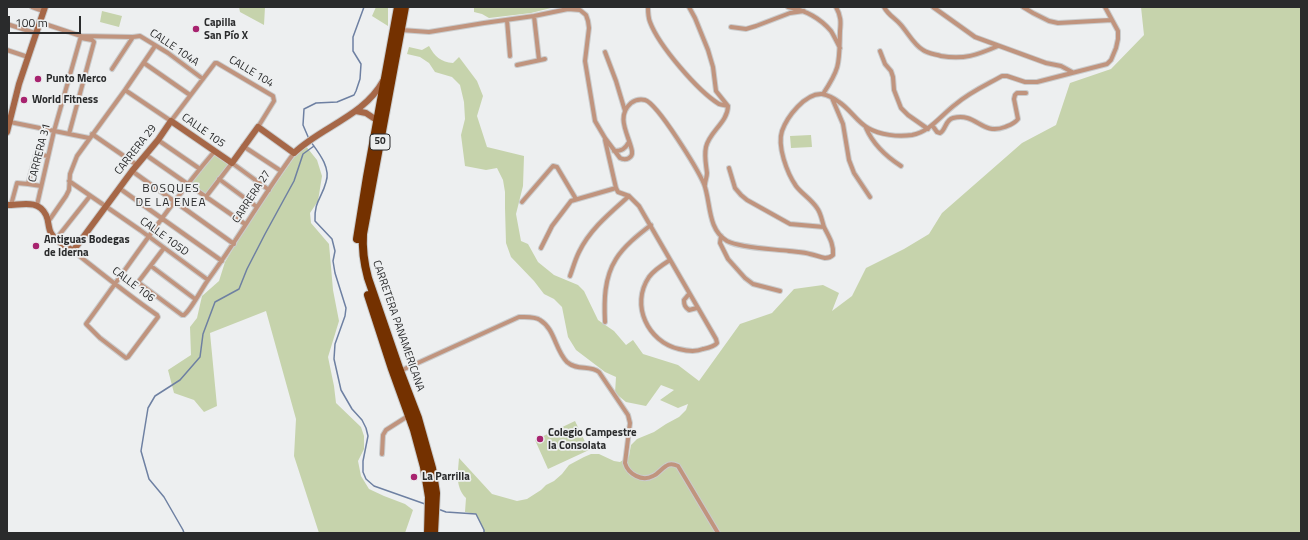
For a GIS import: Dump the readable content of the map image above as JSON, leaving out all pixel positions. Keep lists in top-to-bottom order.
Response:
{
  "streets": {
    "highway": ["50", "CARRETERA PANAMERICANA"],
    "street": [
      "CALLE 104A",
      "CALLE 104",
      "CALLE 105",
      "CARRERA 29",
      "CARRERA 31",
      "CARRERA 27",
      "CALLE 105D",
      "CALLE 106"
    ]
  },
  "crossings": [
    ["CALLE 104A", "CARRERA 29"],
    ["CALLE 104A", "CARRERA 31"],
    ["CALLE 104", "CARRERA 29"],
    ["CALLE 105", "CARRERA 29"],
    ["CALLE 105", "CARRERA 27"],
    ["CARRERA 29", "CALLE 105D"],
    ["CARRERA 29", "CALLE 106"],
    ["CARRERA 31", "CALLE 106"],
    ["CARRERA 27", "CALLE 105D"],
    ["CARRERA 27", "CARRETERA PANAMERICANA"]
  ],
  "districts": ["BOSQUES DE LA ENEA"],
  "places": [
    "Capilla San Pío X",
    "Punto Merco",
    "World Fitness",
    "Antiguas Bodegas de Iderna",
    "Colegio Campestre la Consolata",
    "La Parrilla"
  ],
  "scale_bar": "100 m"
}
